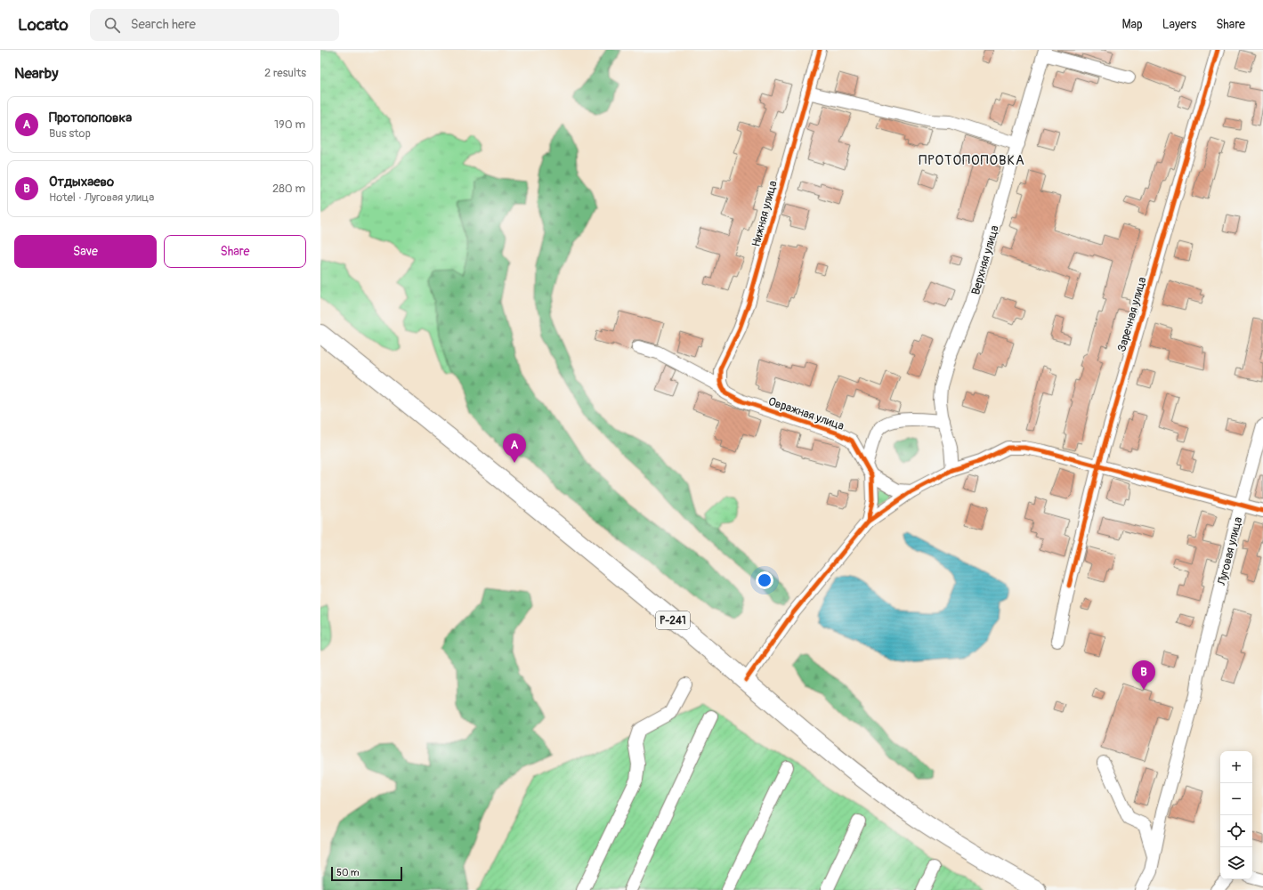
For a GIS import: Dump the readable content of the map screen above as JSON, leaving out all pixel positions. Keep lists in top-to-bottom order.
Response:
{
  "streets": {
    "highway": ["Р-241"],
    "street": [
      "Нижняя улица",
      "Верхняя улица",
      "Заречная улица",
      "Овражная улица",
      "Луговая улица"
    ]
  },
  "crossings": [
    ["Нижняя улица", "Овражная улица"],
    ["Верхняя улица", "Овражная улица"]
  ],
  "districts": ["ПРОТОПОПОВКА"],
  "scale_bar": "50 m",
  "page": {
    "header": "Locato",
    "search": "Search here",
    "nav": ["Map", "Layers", "Share"],
    "heading": ["Nearby", "2 results"],
    "list": [
      {
        "mark": "A",
        "name": "Протопоповка",
        "note": "Bus stop",
        "value": "190 m"
      },
      {
        "mark": "B",
        "name": "Отдыхаево",
        "note": "Hotel · Луговая улица",
        "value": "280 m"
      }
    ],
    "buttons": ["Save", "Share"],
    "pins": ["A", "B"],
    "map_buttons": ["+", "−"],
    "scale": "50 m"
  }
}
